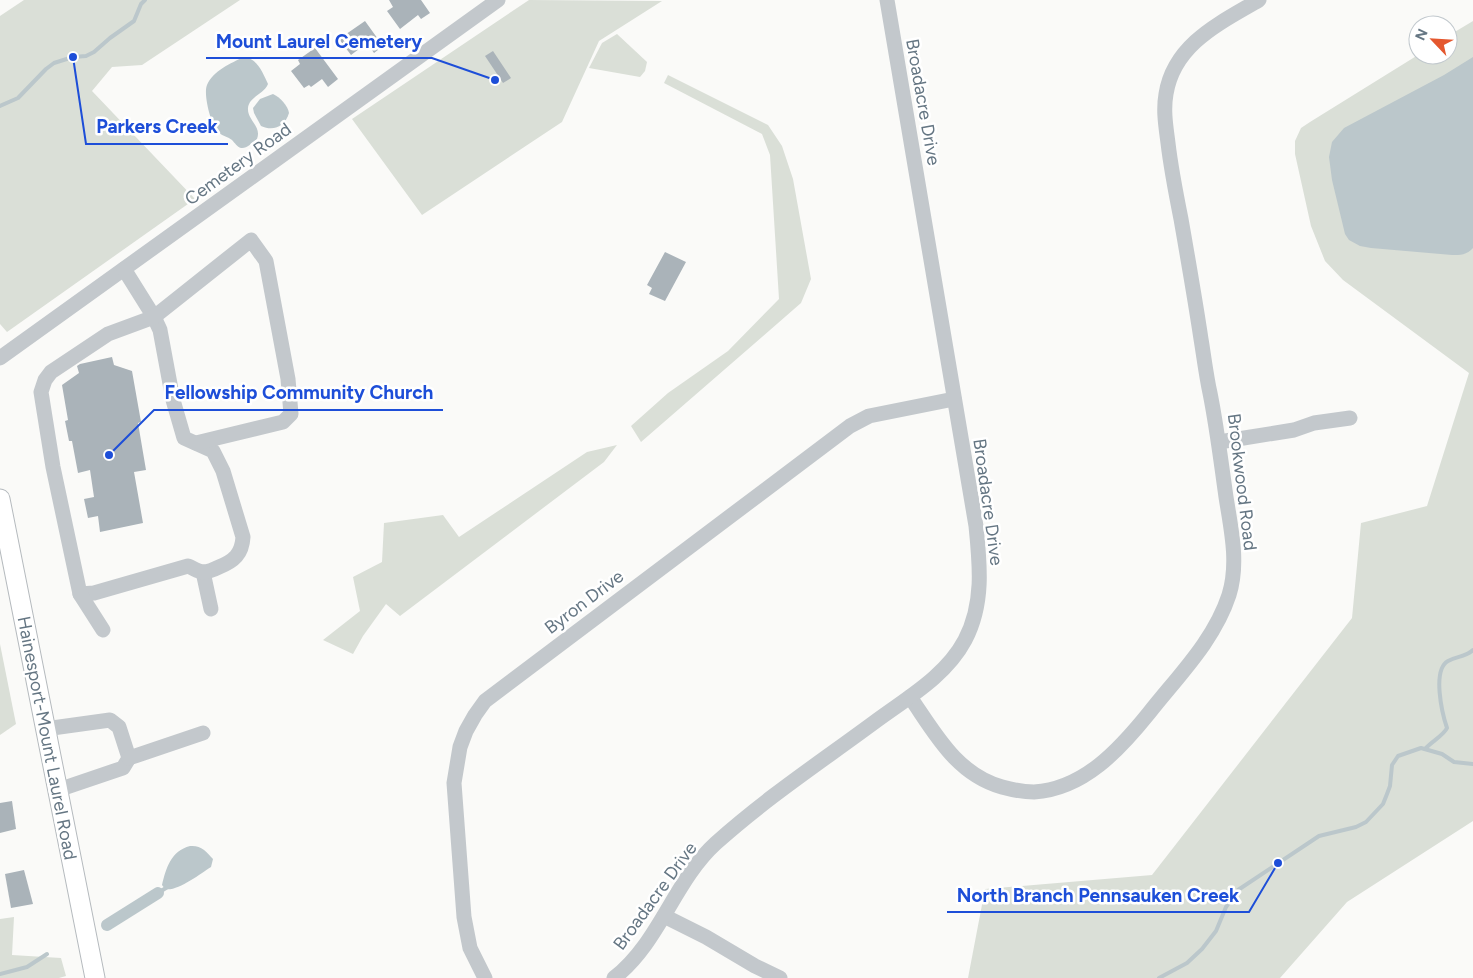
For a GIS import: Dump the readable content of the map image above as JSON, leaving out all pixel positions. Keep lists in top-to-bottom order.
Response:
{
  "streets": {
    "main road": ["Hainesport-Mount Laurel Road"],
    "street": [
      "Broadacre Drive",
      "Cemetery Road",
      "Brookwood Road",
      "Byron Drive"
    ]
  },
  "crossings": [
    ["Broadacre Drive", "Brookwood Road"],
    ["Broadacre Drive", "Byron Drive"]
  ],
  "places": [
    "Parkers Creek",
    "Mount Laurel Cemetery",
    "Fellowship Community Church",
    "North Branch Pennsauken Creek"
  ],
  "north": "top left"
}
